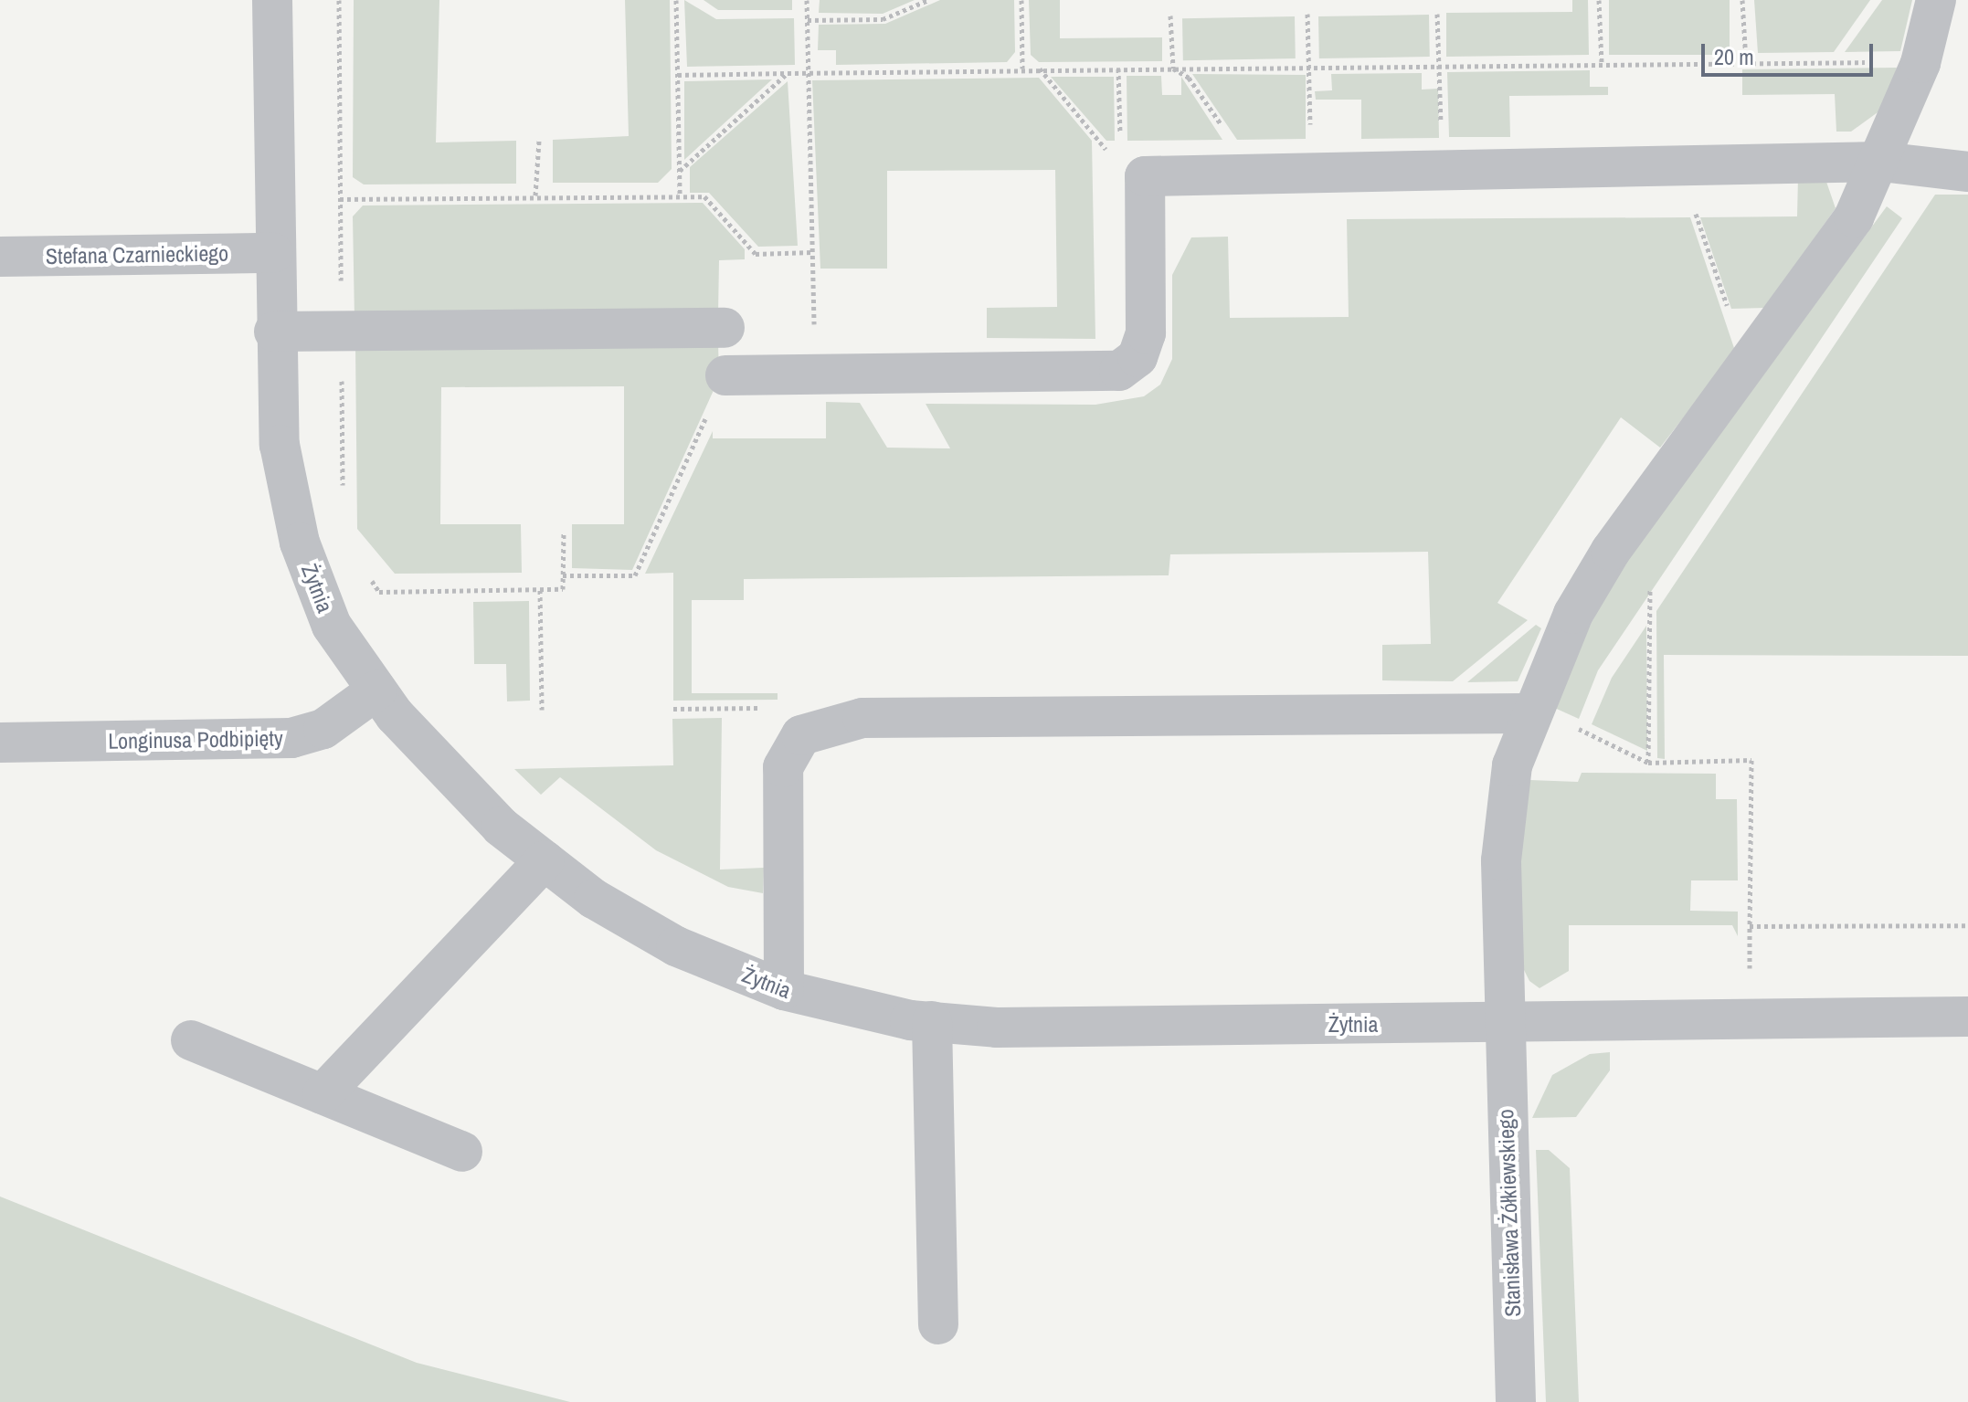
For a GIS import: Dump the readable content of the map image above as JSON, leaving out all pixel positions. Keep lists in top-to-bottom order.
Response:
{
  "streets": {
    "street": [
      "Stefana Czarnieckiego",
      "Żytnia",
      "Longinusa Podbipięty",
      "Stanisława Żółkiewskiego"
    ]
  },
  "crossings": [
    ["Stefana Czarnieckiego", "Żytnia"],
    ["Żytnia", "Longinusa Podbipięty"],
    ["Żytnia", "Stanisława Żółkiewskiego"]
  ],
  "scale_bar": "20 m"
}
